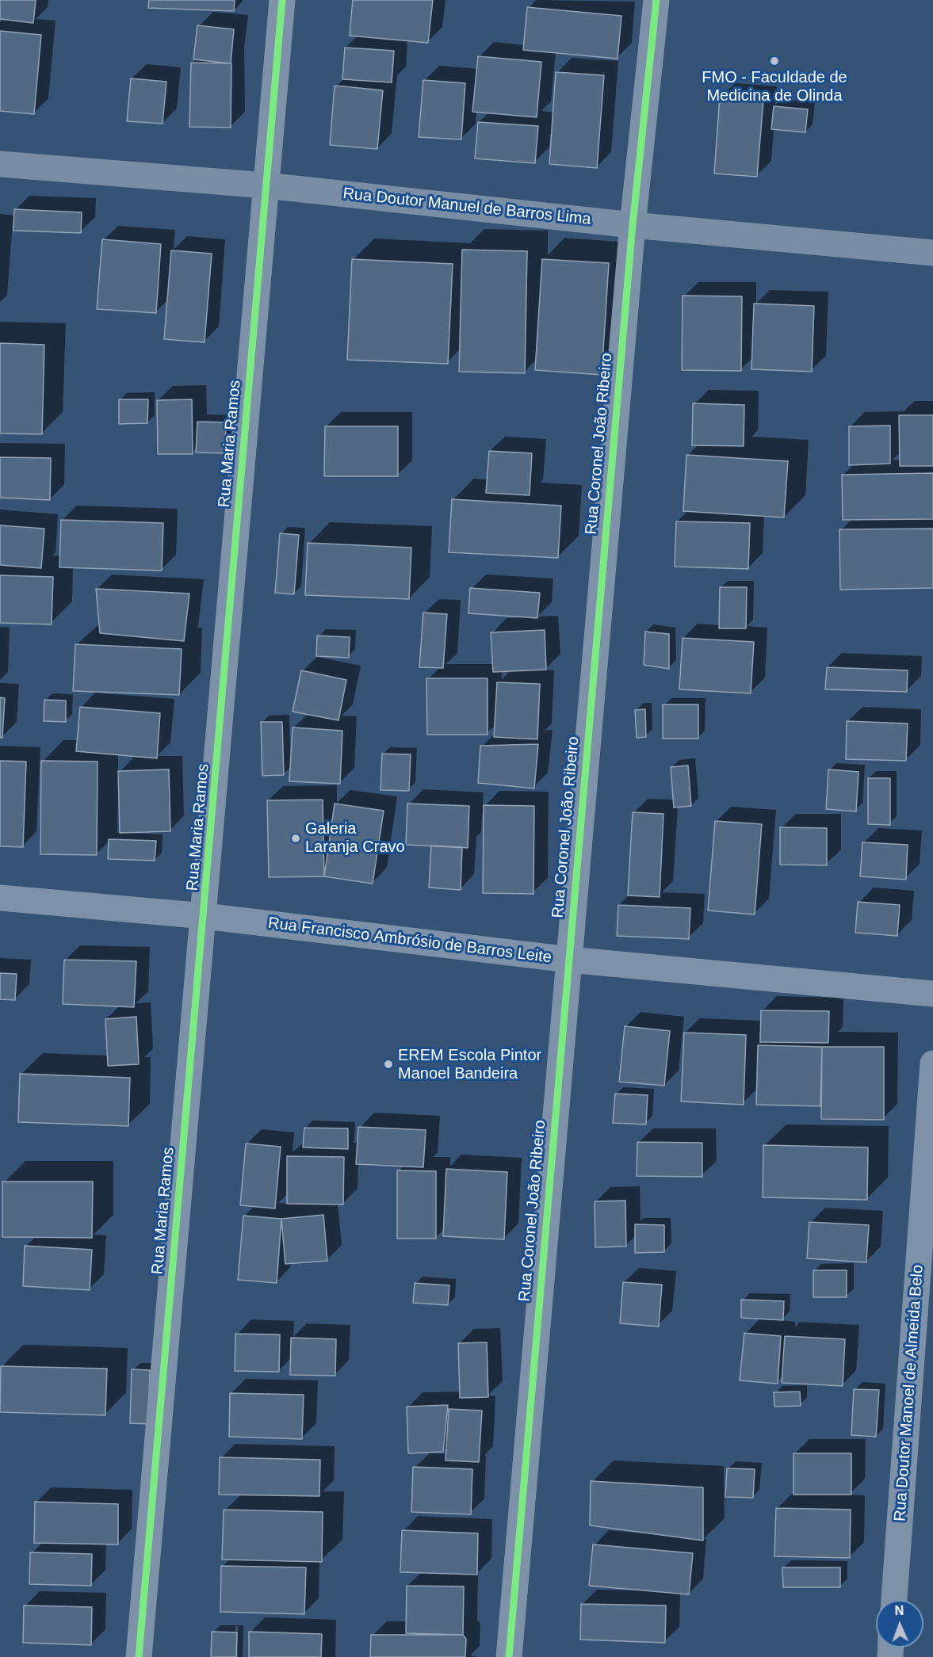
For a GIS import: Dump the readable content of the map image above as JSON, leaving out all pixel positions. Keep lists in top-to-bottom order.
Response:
{
  "streets": {
    "street": [
      "Rua Doutor Manuel de Barros Lima",
      "Rua Maria Ramos",
      "Rua Coronel João Ribeiro",
      "Rua Francisco Ambrósio de Barros Leite",
      "Rua Doutor Manoel de Almeida Belo"
    ]
  },
  "crossings": [
    ["Rua Doutor Manuel de Barros Lima", "Rua Maria Ramos"],
    ["Rua Doutor Manuel de Barros Lima", "Rua Coronel João Ribeiro"],
    ["Rua Maria Ramos", "Rua Francisco Ambrósio de Barros Leite"],
    ["Rua Coronel João Ribeiro", "Rua Francisco Ambrósio de Barros Leite"]
  ],
  "places": ["FMO - Faculdade de Medicina de Olinda", "Galeria Laranja Cravo", "EREM Escola Pintor Manoel Bandeira"],
  "north": "top"
}
